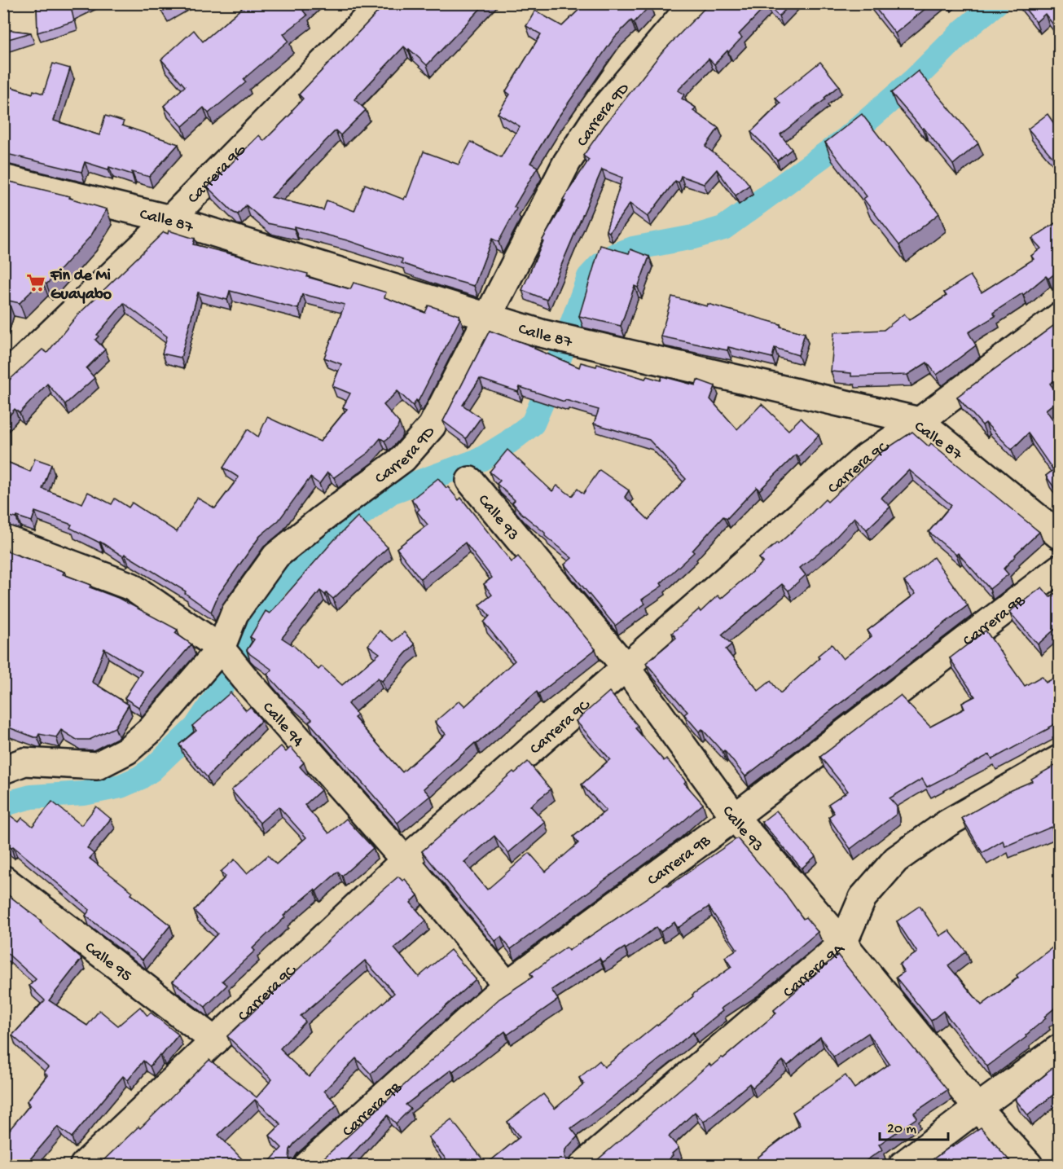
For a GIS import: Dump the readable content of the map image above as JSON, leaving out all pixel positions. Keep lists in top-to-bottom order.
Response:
{
  "streets": {
    "street": [
      "Carrera 9D",
      "Carrera 9G",
      "Calle 87",
      "Carrera 9C",
      "Calle 93",
      "Carrera 9B",
      "Calle 94",
      "Calle 95",
      "Carrera 9A"
    ]
  },
  "crossings": [
    ["Carrera 9D", "Calle 87"],
    ["Carrera 9D", "Calle 94"],
    ["Carrera 9G", "Calle 87"],
    ["Calle 87", "Carrera 9C"],
    ["Carrera 9C", "Calle 93"],
    ["Carrera 9C", "Calle 94"],
    ["Carrera 9C", "Calle 95"],
    ["Calle 93", "Carrera 9B"],
    ["Calle 93", "Carrera 9A"],
    ["Carrera 9B", "Calle 94"]
  ],
  "places": {
    "supermarket": ["Fin de Mi Guayabo"]
  },
  "scale_bar": "20 m"
}
